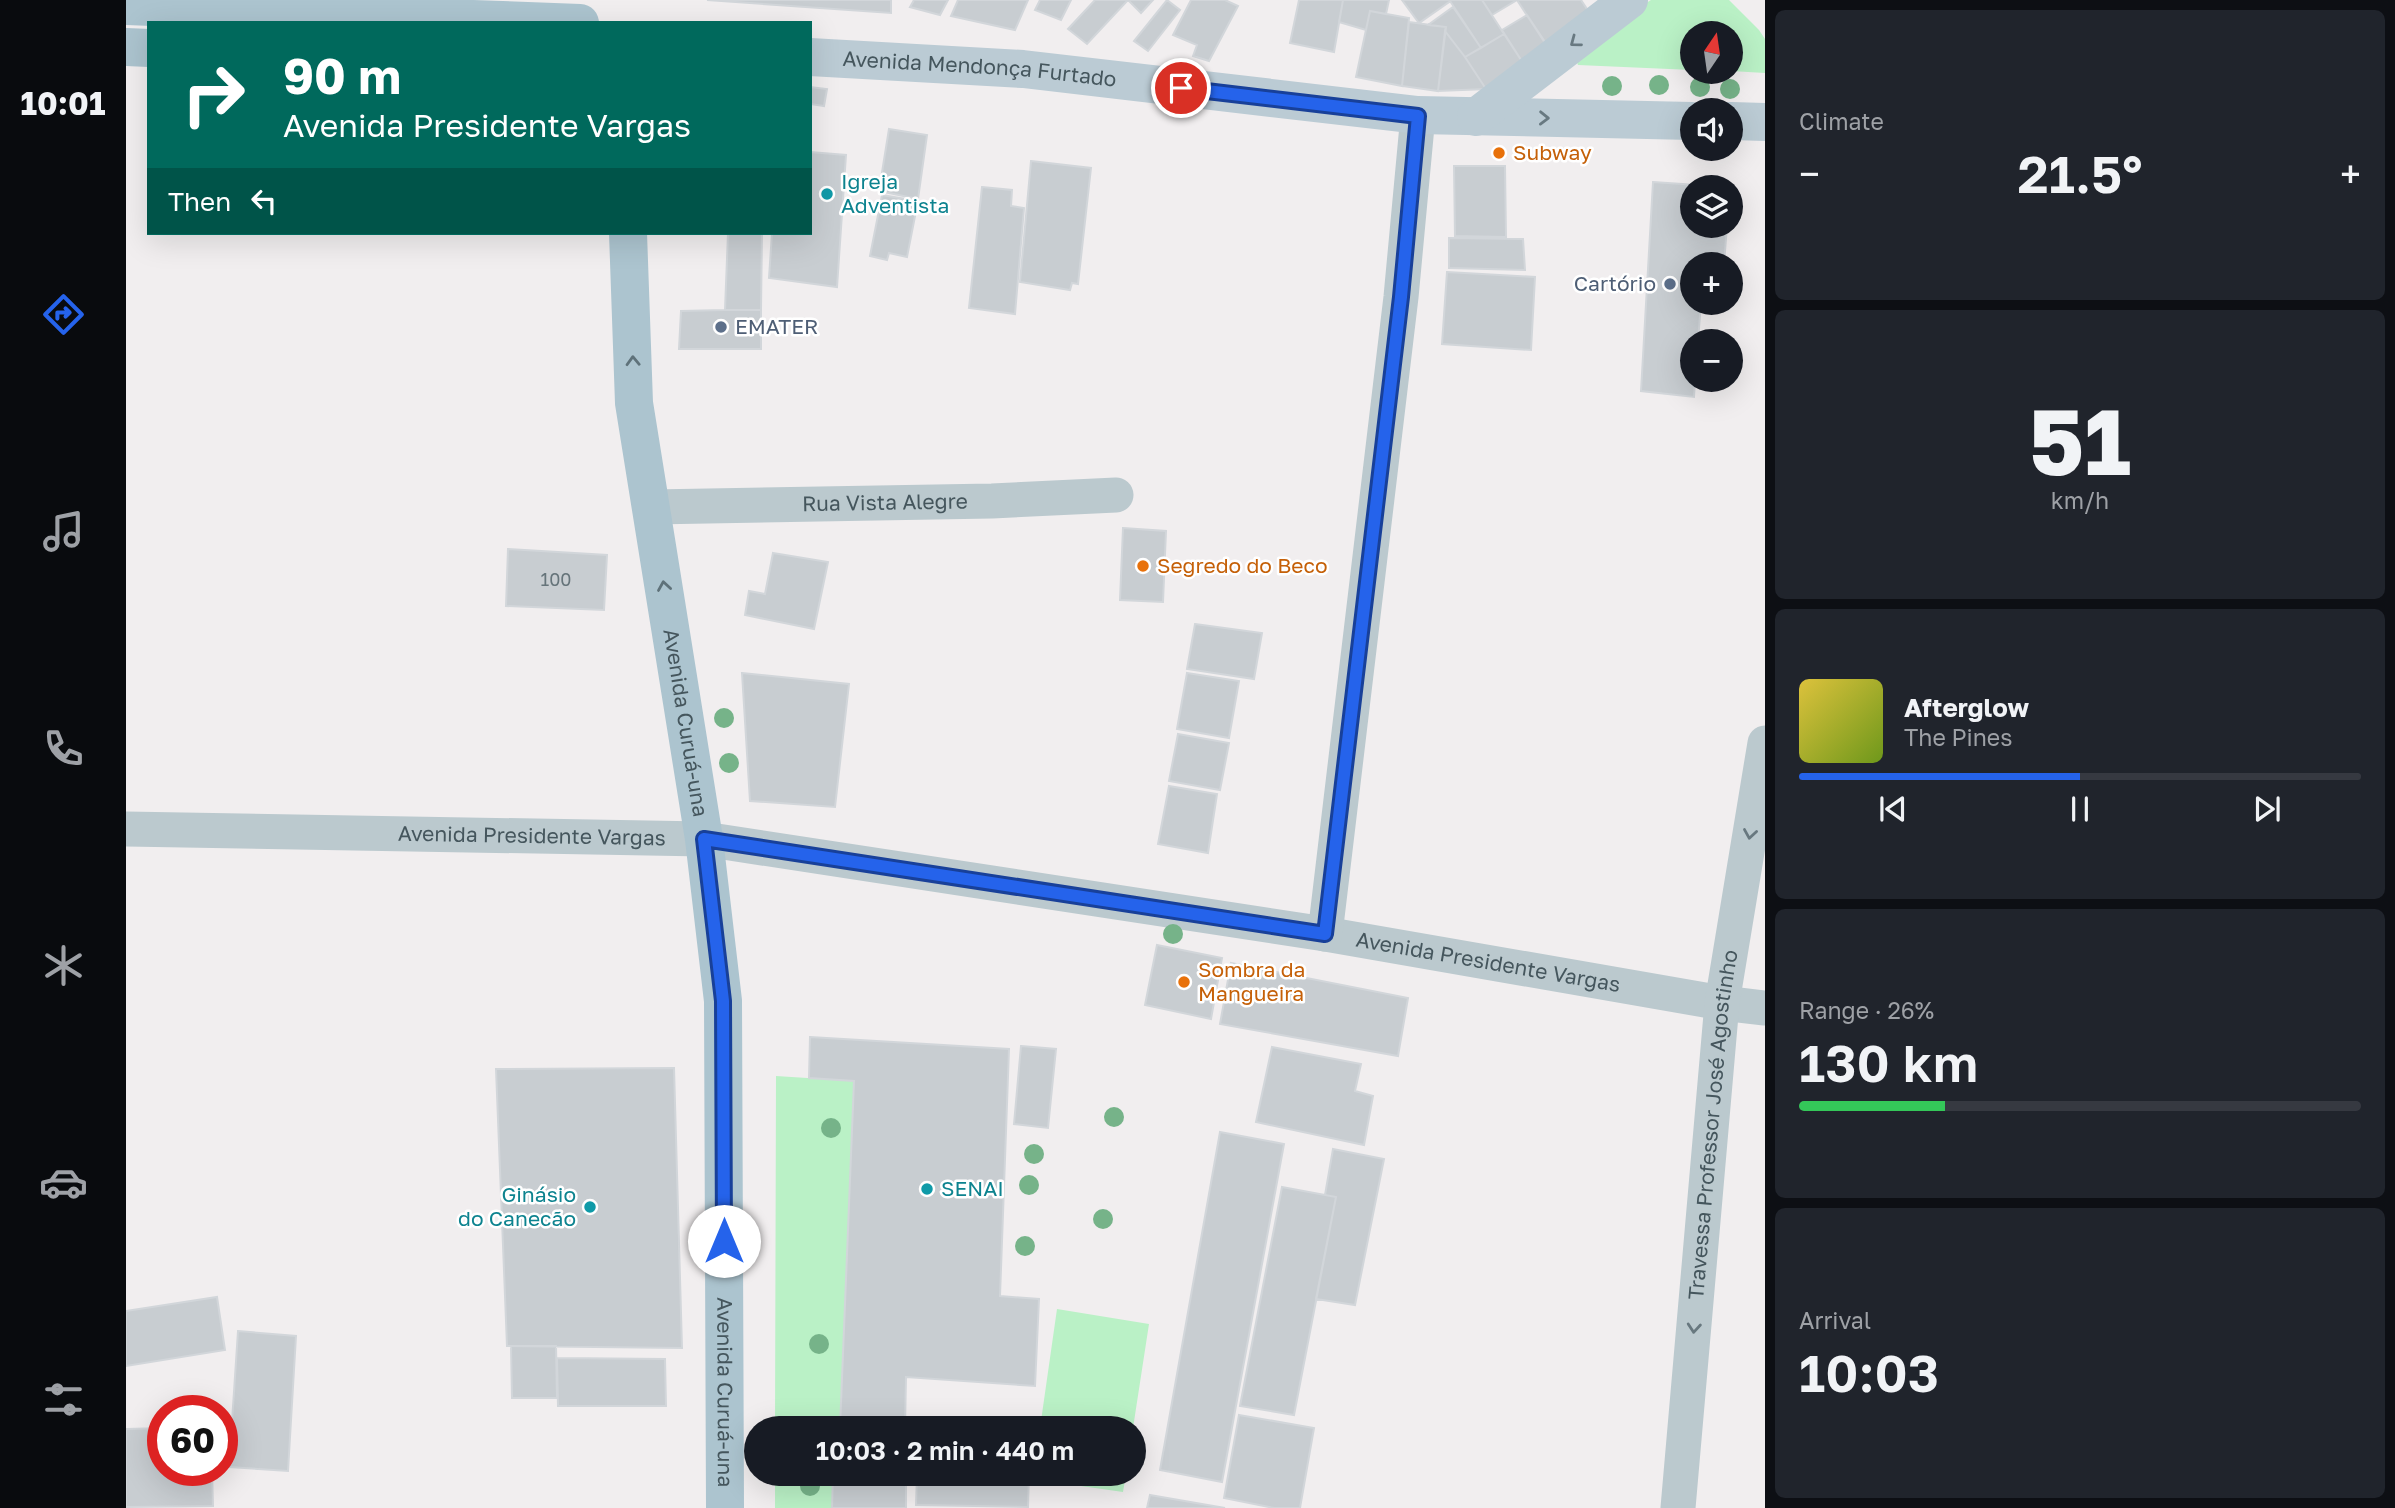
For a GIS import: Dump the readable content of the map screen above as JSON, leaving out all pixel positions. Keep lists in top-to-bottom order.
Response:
{
  "streets": {
    "main road": ["Avenida Mendonça Furtado", "Avenida Curuá-una"],
    "street": ["Rua Vista Alegre", "Avenida Presidente Vargas", "Travessa Professor José Agostinho"]
  },
  "crossings": [
    ["Rua Vista Alegre", "Avenida Curuá-una"],
    ["Avenida Curuá-una", "Avenida Presidente Vargas"],
    ["Avenida Presidente Vargas", "Travessa Professor José Agostinho"]
  ],
  "one_way": ["Avenida Curuá-una", "Travessa Professor José Agostinho"],
  "places": [
    "Subway",
    "Igreja Adventista",
    "Cartório",
    "EMATER",
    "Segredo do Beco",
    "Sombra da Mangueira",
    "SENAI",
    "Ginásio do Canecão"
  ],
  "house_numbers": ["100"],
  "north": "top",
  "page": {
    "tabs": "10:01",
    "tile": [
      "Climate",
      ["51", "km/h"],
      ["Range · 26%", "130 km"],
      ["Arrival", "10:03"]
    ],
    "map_buttons": ["+", "−"],
    "turn": ["90 m", "Avenida Presidente Vargas"],
    "heat": ["−", "21.5°", "+"],
    "then": "Then",
    "song": ["Afterglow", "The Pines"],
    "limit": "60",
    "trip": "10:03 · 2 min · 440 m"
  }
}
